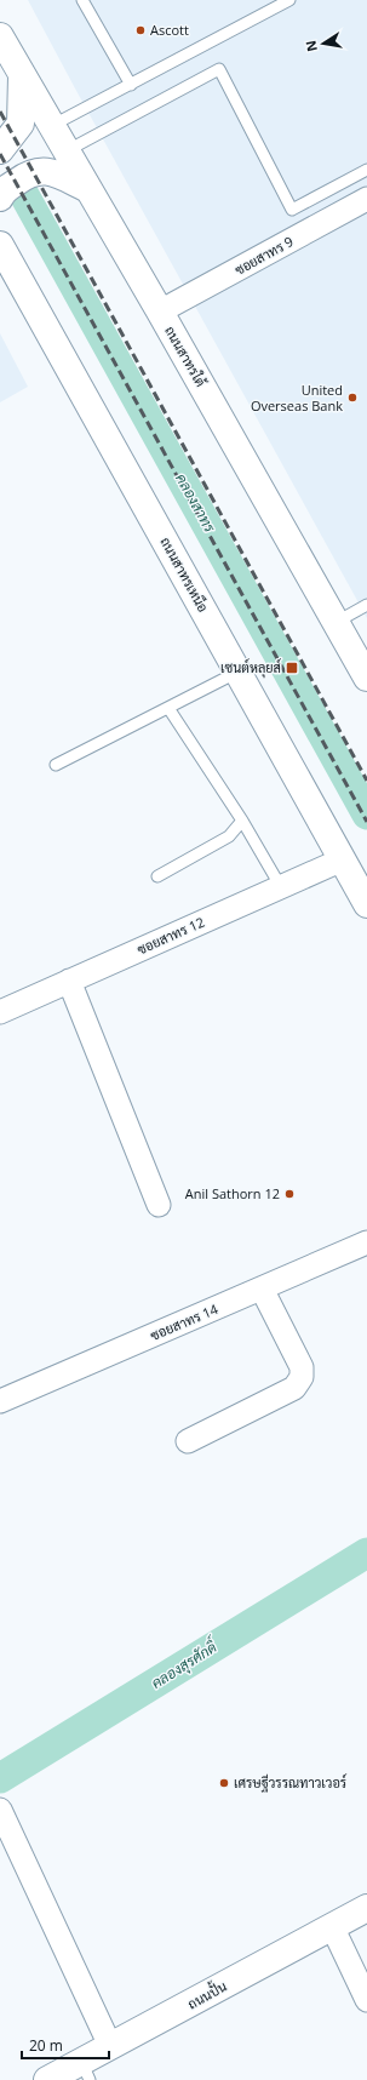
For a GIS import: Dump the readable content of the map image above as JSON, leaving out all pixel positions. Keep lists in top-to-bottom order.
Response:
{
  "streets": {
    "main road": ["ถนนสาทรใต้", "ถนนสาทรเหนือ", "ถนนปั้น"],
    "street": ["ซอยสาทร 9", "ซอยสาทร 12", "ซอยสาทร 14"]
  },
  "crossings": [
    ["ซอยสาทร 9", "ถนนสาทรใต้"],
    ["ถนนสาทรเหนือ", "ซอยสาทร 12"]
  ],
  "water": ["คลองสาทร", "คลองสุรศักดิ์"],
  "places": {
    "other": [
      "Ascott",
      "United Overseas Bank",
      "Anil Sathorn 12",
      "เศรษฐีวรรณทาวเวอร์"
    ],
    "transit": ["เซนต์หลุยส์"]
  },
  "scale_bar": "20 m",
  "north": "left"
}
